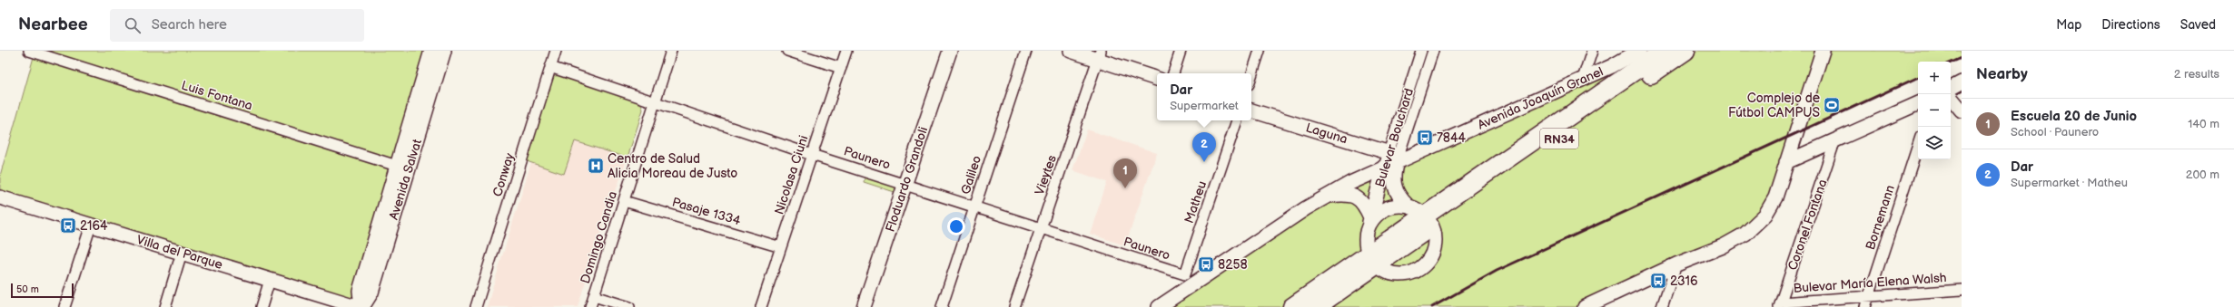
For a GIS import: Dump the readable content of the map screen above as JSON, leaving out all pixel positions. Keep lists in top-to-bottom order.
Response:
{
  "streets": {
    "highway": ["RN34"],
    "street": [
      "Luis Fontana",
      "Avenida Joaquín Granel",
      "Laguna",
      "Bulevar Bouchard",
      "Paunero",
      "Conway",
      "Nicolasa Ciuni",
      "Galileo",
      "Vieytes",
      "Avenida Salvat",
      "Floduardo Grandoli",
      "Matheu",
      "Pasaje 1334",
      "Bornemann",
      "Coronel Fontana",
      "Domingo Candia",
      "Villa del Parque",
      "Bulevar María Elena Walsh"
    ]
  },
  "crossings": [
    ["Luis Fontana", "Avenida Salvat"],
    ["Avenida Joaquín Granel", "Laguna"],
    ["Avenida Joaquín Granel", "Bulevar Bouchard"],
    ["Avenida Joaquín Granel", "Paunero"],
    ["Avenida Joaquín Granel", "Matheu"],
    ["Laguna", "Bulevar Bouchard"],
    ["Bulevar Bouchard", "RN34"],
    ["Paunero", "Conway"],
    ["Paunero", "Nicolasa Ciuni"],
    ["Paunero", "Galileo"],
    ["Paunero", "Vieytes"],
    ["Paunero", "Floduardo Grandoli"],
    ["Paunero", "Matheu"],
    ["Paunero", "Domingo Candia"],
    ["Nicolasa Ciuni", "Pasaje 1334"],
    ["Pasaje 1334", "Domingo Candia"],
    ["Bornemann", "Bulevar María Elena Walsh"],
    ["Coronel Fontana", "Bulevar María Elena Walsh"]
  ],
  "places": {
    "sports": ["Complejo de Fútbol CAMPUS"],
    "bus stop": [
      "7844",
      "2164",
      "8258",
      "2316"
    ],
    "hospital": ["Centro de Salud Alicia Moreau de Justo"]
  },
  "scale_bar": "50 m",
  "page": {
    "header": "Nearbee",
    "search": "Search here",
    "nav": ["Map", "Directions", "Saved"],
    "heading": ["Nearby", "2 results"],
    "map_buttons": ["+", "−"],
    "popup": ["Dar", "Supermarket"],
    "list": [
      {
        "mark": "1",
        "name": "Escuela 20 de Junio",
        "note": "School · Paunero",
        "value": "140 m"
      },
      {
        "mark": "2",
        "name": "Dar",
        "note": "Supermarket · Matheu",
        "value": "200 m"
      }
    ],
    "pins": ["2", "1"],
    "scale": "50 m"
  }
}
